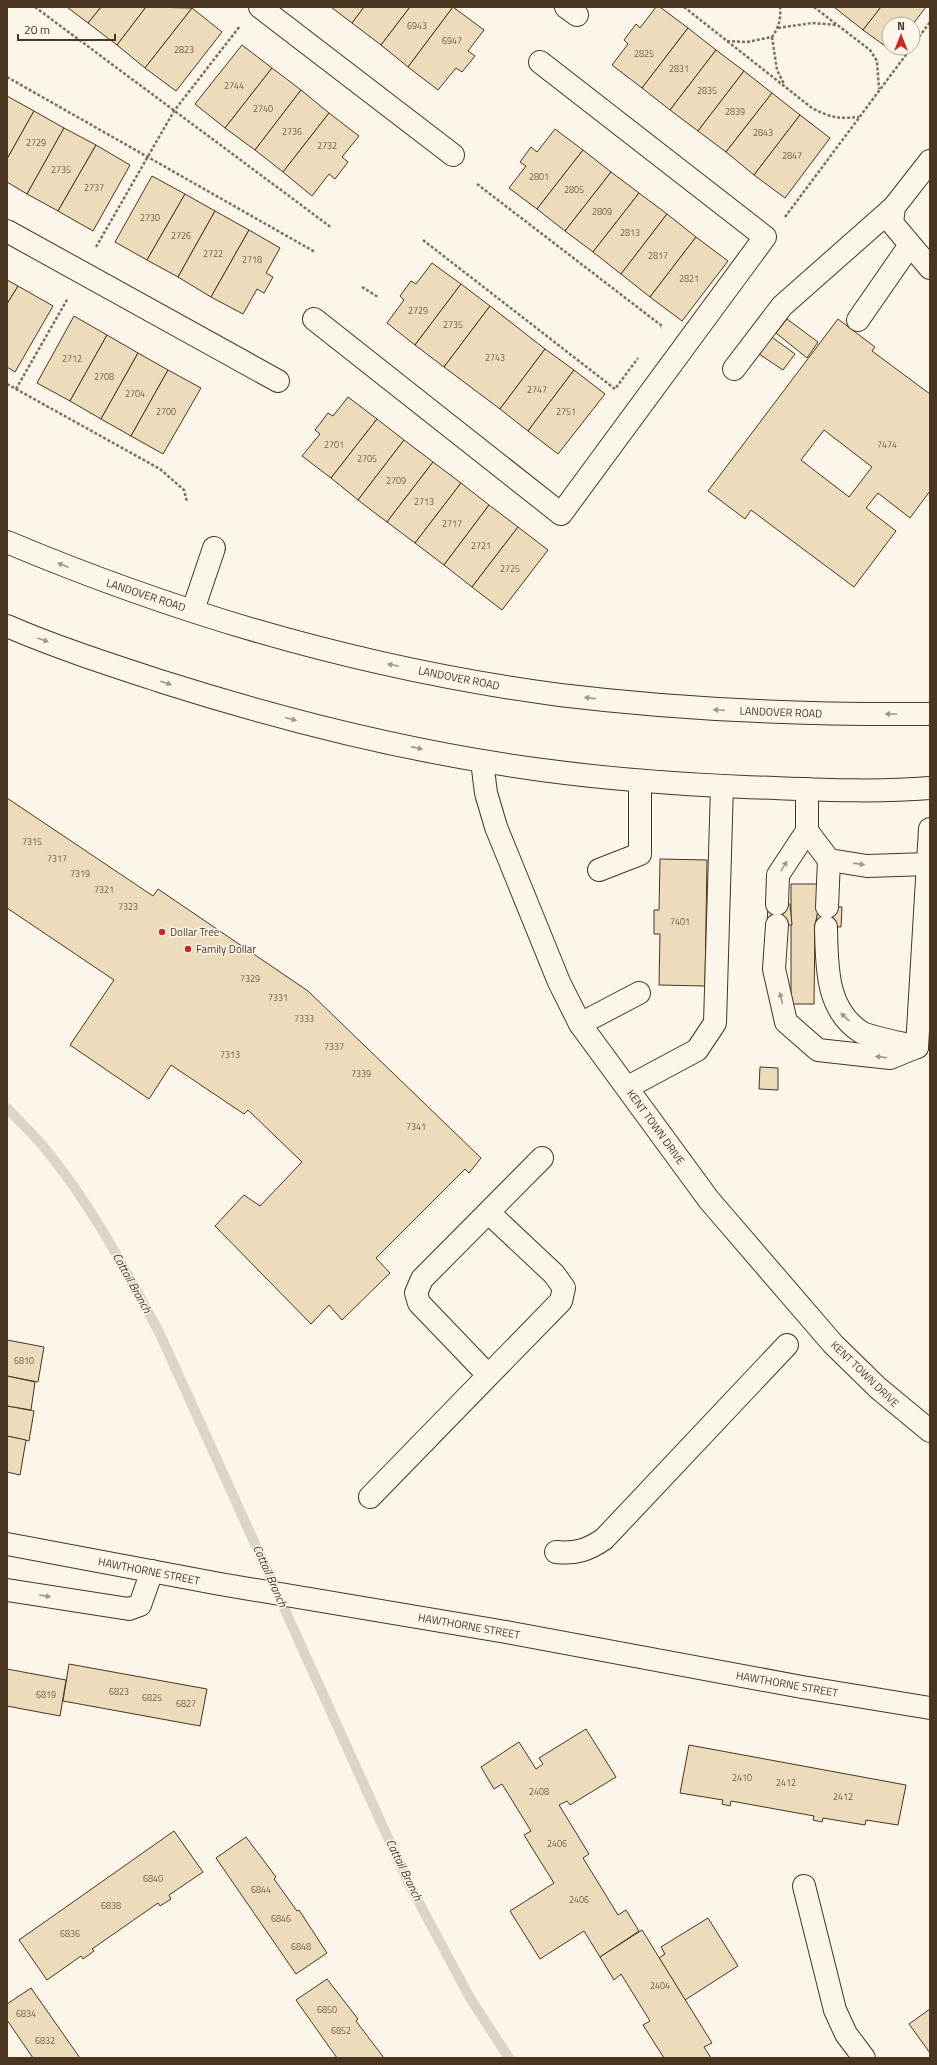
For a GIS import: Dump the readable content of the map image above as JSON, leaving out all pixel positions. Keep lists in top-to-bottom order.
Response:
{
  "streets": {
    "main road": ["LANDOVER ROAD", "KENT TOWN DRIVE", "HAWTHORNE STREET"]
  },
  "water": ["Cattail Branch"],
  "places": ["Dollar Tree", "Family Dollar"],
  "house_numbers": [
    "6943",
    "6947",
    "2823",
    "2825",
    "2831",
    "2744",
    "2835",
    "2740",
    "2839",
    "2736",
    "2843",
    "2729",
    "2732",
    "2847",
    "2735",
    "2801",
    "2737",
    "2805",
    "2809",
    "2730",
    "2813",
    "2726",
    "2722",
    "2817",
    "2718",
    "2821",
    "2729",
    "2735",
    "2743",
    "2712",
    "2708",
    "2747",
    "2704",
    "2700",
    "2751",
    "2701",
    "7474",
    "2705",
    "2709",
    "2713",
    "2717",
    "2721",
    "2725",
    "7315",
    "7317",
    "7319",
    "7321",
    "7323",
    "7401",
    "7329",
    "7331",
    "7333",
    "7337",
    "7313",
    "7339",
    "7341",
    "6810",
    "6823",
    "6819",
    "6825",
    "6827",
    "2410",
    "2412",
    "2408",
    "2412",
    "2406",
    "6840",
    "6844",
    "2406",
    "6838",
    "6846",
    "6836",
    "6848",
    "2404",
    "6850",
    "6834",
    "6852",
    "6832"
  ],
  "scale_bar": "20 m",
  "north": "top"
}
